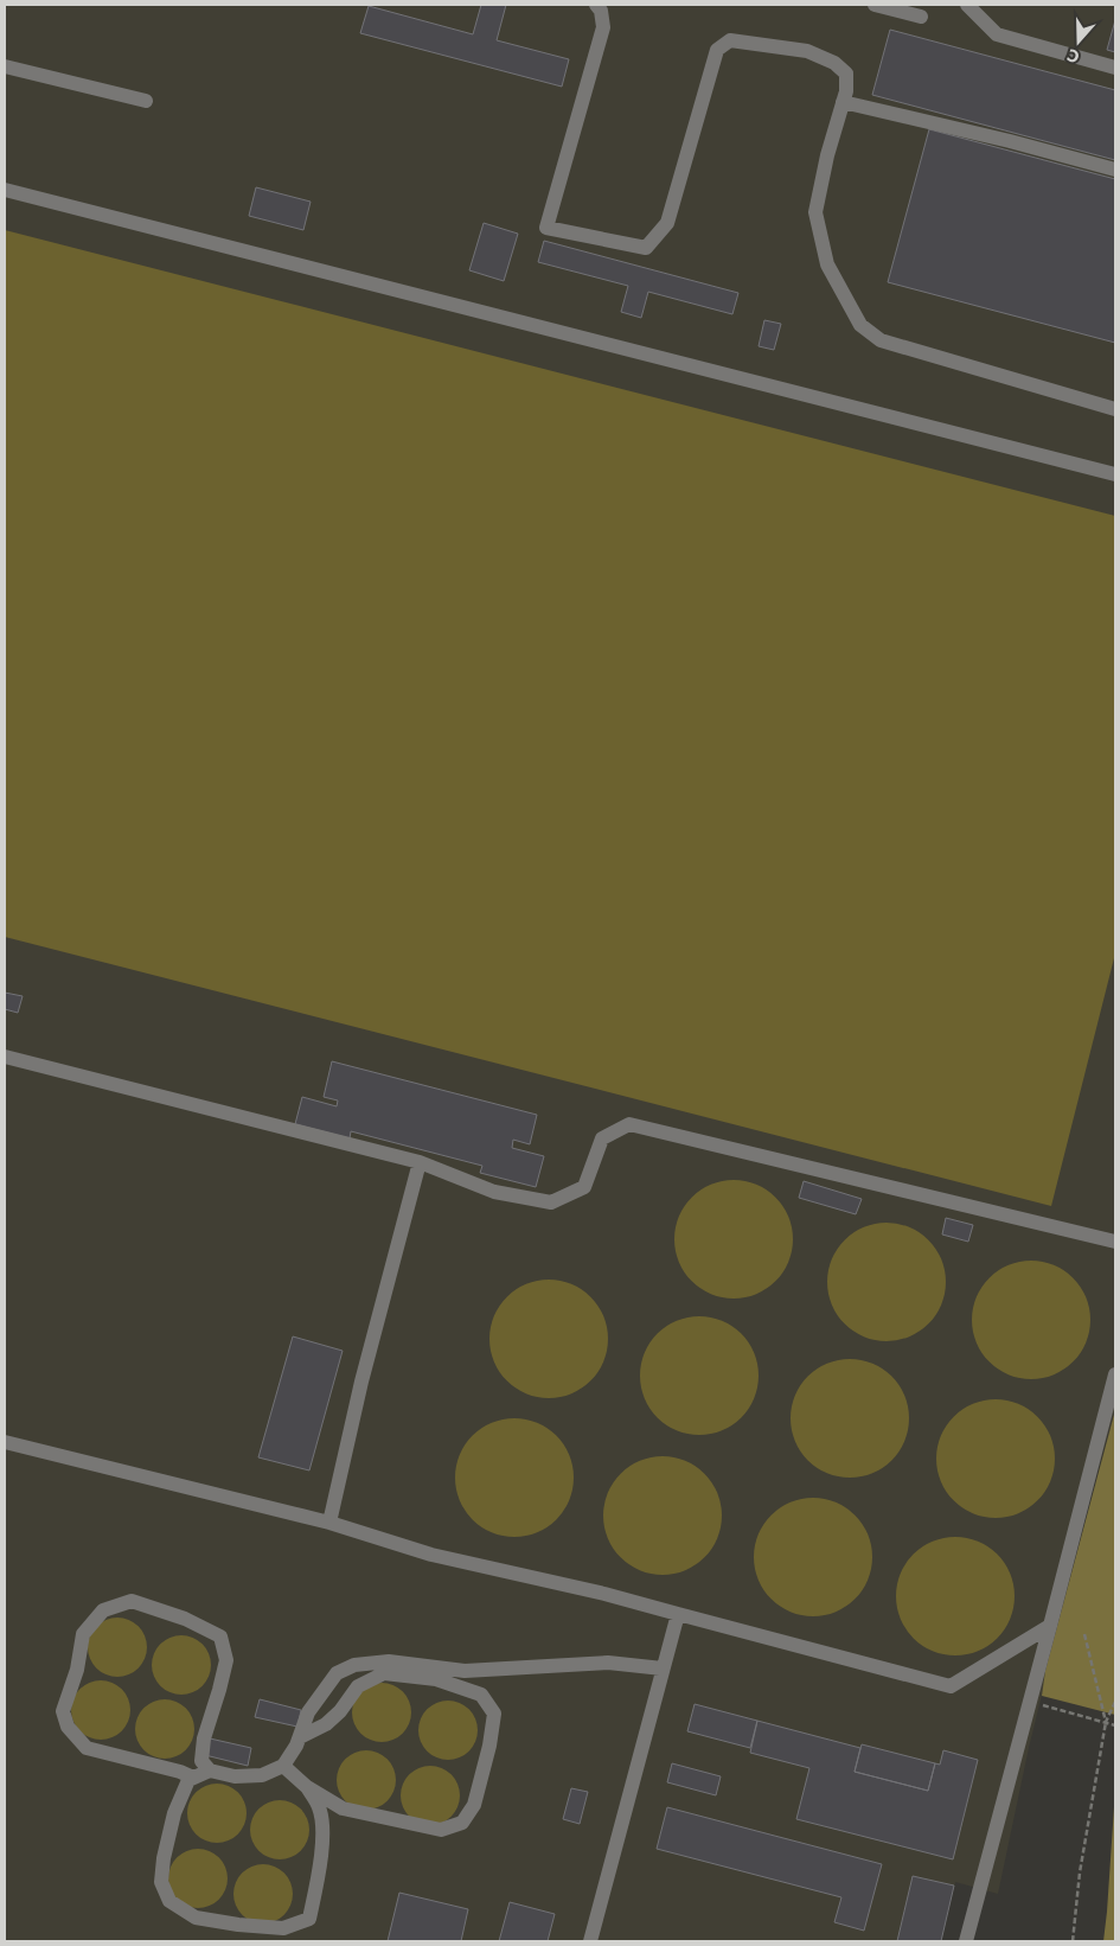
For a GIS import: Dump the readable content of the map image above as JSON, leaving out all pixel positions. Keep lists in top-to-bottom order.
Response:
{
  "north": "bottom"
}
